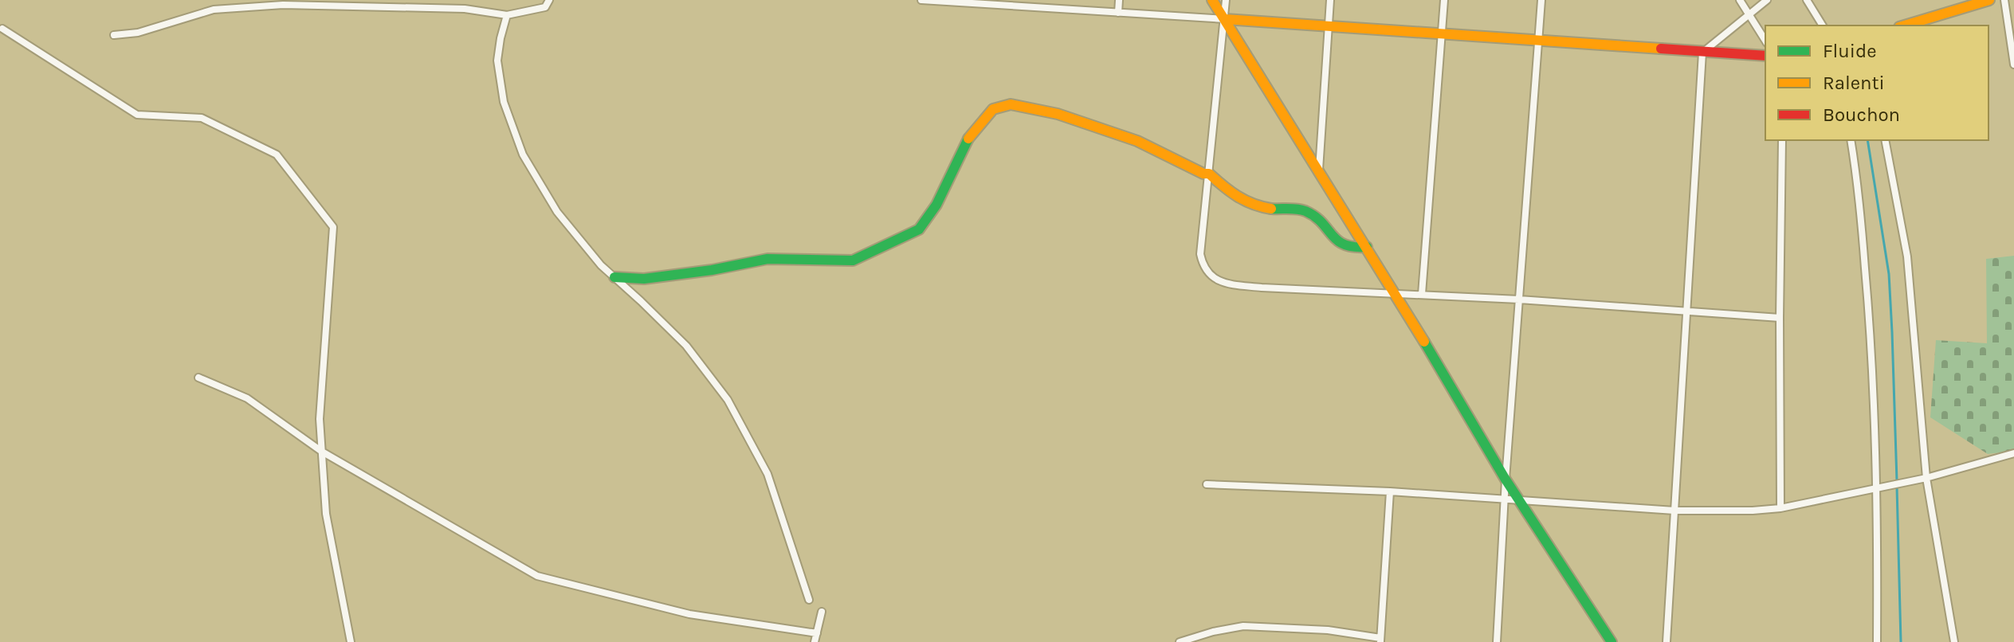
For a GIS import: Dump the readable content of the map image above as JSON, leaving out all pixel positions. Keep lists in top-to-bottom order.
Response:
{
  "legend": ["Fluide", "Ralenti", "Bouchon"]
}
